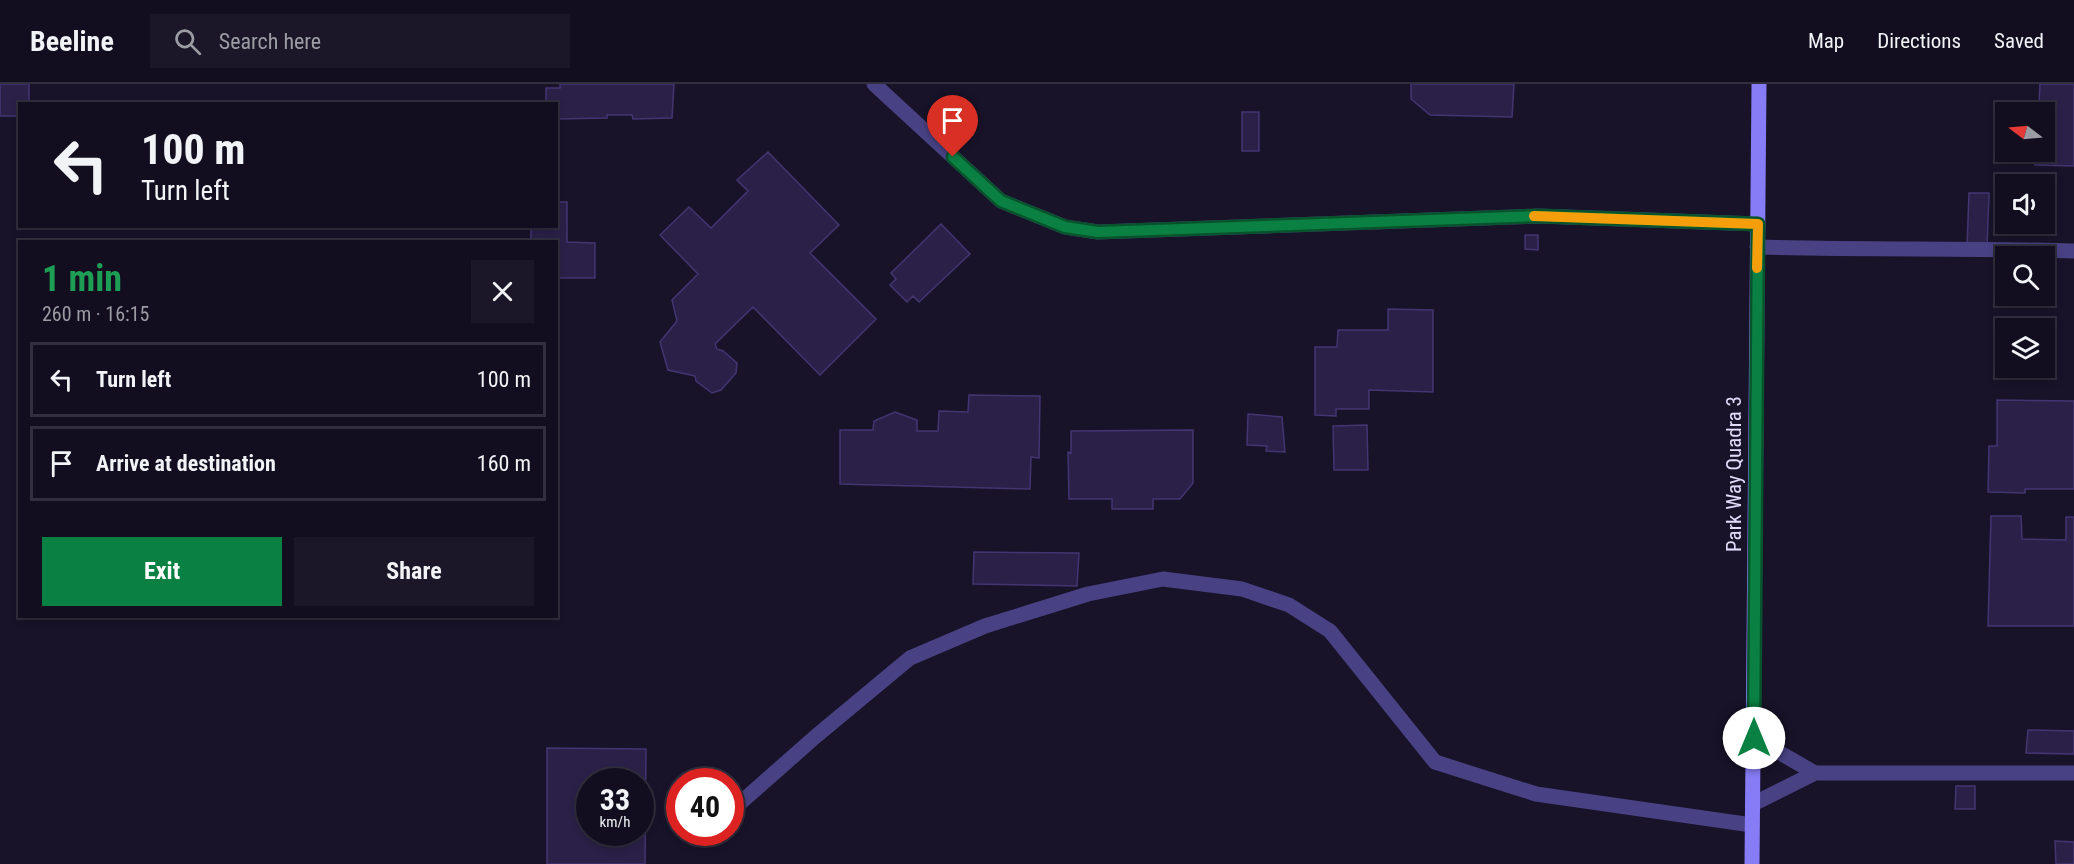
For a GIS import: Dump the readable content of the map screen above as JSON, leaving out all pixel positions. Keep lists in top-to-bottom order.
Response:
{
  "streets": {
    "street": ["Park Way Quadra 3"]
  },
  "north": "left",
  "page": {
    "header": "Beeline",
    "search": "Search here",
    "nav": ["Map", "Directions", "Saved"],
    "turn": ["100 m", "Turn left"],
    "heading": ["1 min", "260 m · 16:15"],
    "list": [
      {
        "name": "Turn left",
        "value": "100 m"
      },
      {
        "name": "Arrive at destination",
        "value": "160 m"
      }
    ],
    "buttons": ["Exit", "Share"],
    "speed": "33 km/h",
    "limit": "40"
  }
}
